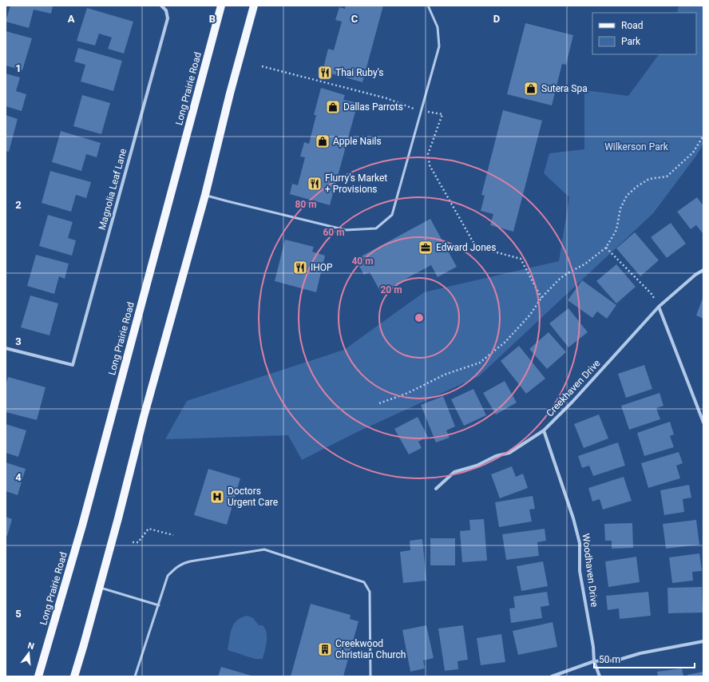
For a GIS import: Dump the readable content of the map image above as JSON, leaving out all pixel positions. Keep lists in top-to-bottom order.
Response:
{
  "streets": {
    "main road": ["Long Prairie Road"],
    "street": ["Magnolia Leaf Lane", "Creekhaven Drive", "Woodhaven Drive"]
  },
  "crossings": [
    ["Creekhaven Drive", "Woodhaven Drive"]
  ],
  "parks": ["Wilkerson Park"],
  "places": {
    "restaurant": ["Thai Ruby's", "Flurry's Market + Provisions", "IHOP"],
    "shop": ["Sutera Spa", "Dallas Parrots", "Apple Nails"],
    "office": ["Edward Jones"],
    "hospital": ["Doctors Urgent Care"],
    "building": ["Creekwood Christian Church"]
  },
  "legend": ["Road", "Park"],
  "scale_bar": "50 m",
  "north": "top",
  "grid": {
    "columns": [
      "A",
      "B",
      "C",
      "D"
    ],
    "rows": [
      "1",
      "2",
      "3",
      "4",
      "5"
    ]
  },
  "rings": [
    "80 m",
    "60 m",
    "40 m",
    "20 m"
  ]
}
